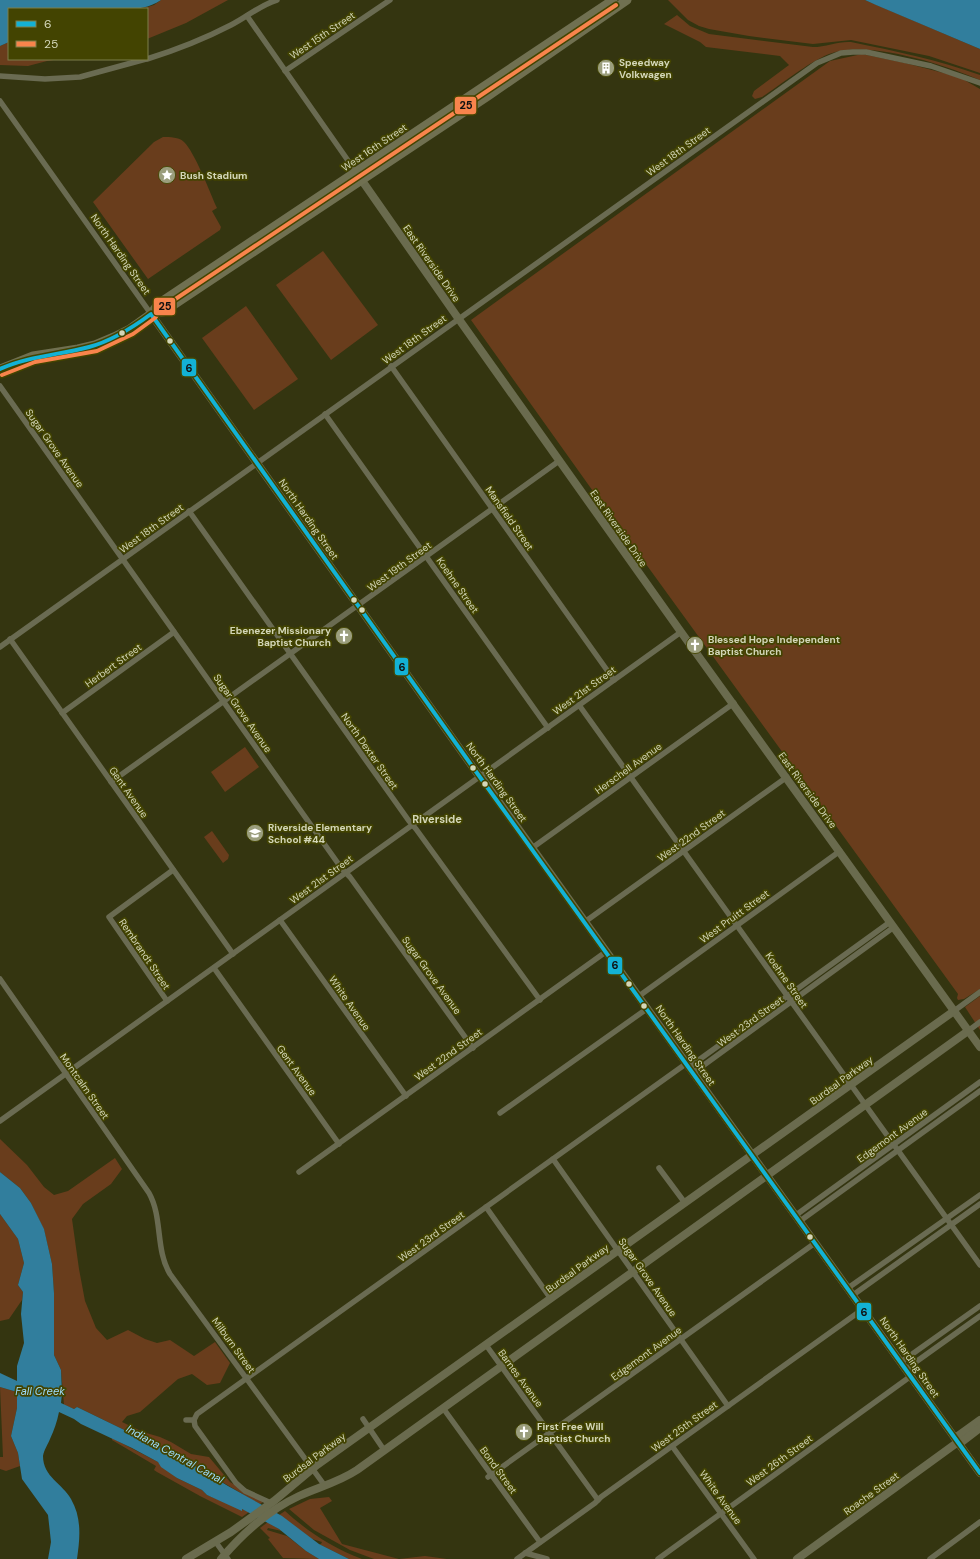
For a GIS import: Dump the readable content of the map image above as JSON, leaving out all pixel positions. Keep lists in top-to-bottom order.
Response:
{
  "streets": {
    "main road": ["West 16th Street"],
    "street": [
      "West 15th Street",
      "West 18th Street",
      "North Harding Street",
      "East Riverside Drive",
      "Sugar Grove Avenue",
      "Mansfield Street",
      "West 19th Street",
      "Koehne Street",
      "Herbert Street",
      "West 21st Street",
      "North Dexter Street",
      "Herschell Avenue",
      "Gent Avenue",
      "West 22nd Street",
      "West Pruitt Street",
      "Rembrandt Street",
      "White Avenue",
      "West 23rd Street",
      "Burdsal Parkway",
      "Montcalm Street",
      "Edgemont Avenue",
      "Milburn Street",
      "Barnes Avenue",
      "West 25th Street",
      "West 26th Street",
      "Bond Street",
      "Roache Street"
    ]
  },
  "crossings": [
    ["West 15th Street", "East Riverside Drive"],
    ["West 16th Street", "North Harding Street"],
    ["West 16th Street", "East Riverside Drive"],
    ["West 18th Street", "North Harding Street"],
    ["West 18th Street", "East Riverside Drive"],
    ["West 18th Street", "Sugar Grove Avenue"],
    ["West 18th Street", "Mansfield Street"],
    ["West 18th Street", "Koehne Street"],
    ["West 18th Street", "North Dexter Street"],
    ["West 18th Street", "Gent Avenue"],
    ["North Harding Street", "West 19th Street"],
    ["North Harding Street", "West 21st Street"],
    ["North Harding Street", "Herschell Avenue"],
    ["North Harding Street", "West 22nd Street"],
    ["North Harding Street", "West Pruitt Street"],
    ["North Harding Street", "West 23rd Street"],
    ["North Harding Street", "Burdsal Parkway"],
    ["North Harding Street", "Edgemont Avenue"],
    ["North Harding Street", "West 25th Street"],
    ["North Harding Street", "West 26th Street"],
    ["North Harding Street", "Roache Street"],
    ["East Riverside Drive", "West 19th Street"],
    ["East Riverside Drive", "West 21st Street"],
    ["East Riverside Drive", "Herschell Avenue"],
    ["East Riverside Drive", "West 22nd Street"],
    ["East Riverside Drive", "West Pruitt Street"],
    ["East Riverside Drive", "West 23rd Street"],
    ["East Riverside Drive", "Burdsal Parkway"],
    ["Sugar Grove Avenue", "West 19th Street"],
    ["Sugar Grove Avenue", "Herbert Street"],
    ["Sugar Grove Avenue", "West 21st Street"],
    ["Sugar Grove Avenue", "West 22nd Street"],
    ["Sugar Grove Avenue", "West 23rd Street"],
    ["Sugar Grove Avenue", "Burdsal Parkway"],
    ["Sugar Grove Avenue", "Edgemont Avenue"],
    ["Sugar Grove Avenue", "West 25th Street"],
    ["Mansfield Street", "West 19th Street"],
    ["Mansfield Street", "West 21st Street"],
    ["West 19th Street", "Koehne Street"],
    ["West 19th Street", "North Dexter Street"],
    ["West 19th Street", "Gent Avenue"],
    ["Koehne Street", "West 21st Street"],
    ["Koehne Street", "Herschell Avenue"],
    ["Koehne Street", "West 22nd Street"],
    ["Koehne Street", "West Pruitt Street"],
    ["Koehne Street", "West 23rd Street"],
    ["Koehne Street", "Burdsal Parkway"],
    ["Koehne Street", "Edgemont Avenue"],
    ["Herbert Street", "Gent Avenue"],
    ["West 21st Street", "North Dexter Street"],
    ["West 21st Street", "Gent Avenue"],
    ["West 21st Street", "Rembrandt Street"],
    ["West 21st Street", "White Avenue"],
    ["West 21st Street", "Montcalm Street"],
    ["North Dexter Street", "West 22nd Street"],
    ["Gent Avenue", "West 22nd Street"],
    ["Gent Avenue", "Rembrandt Street"],
    ["West 22nd Street", "White Avenue"],
    ["White Avenue", "West 25th Street"],
    ["White Avenue", "West 26th Street"],
    ["West 23rd Street", "Milburn Street"],
    ["Burdsal Parkway", "Milburn Street"],
    ["Burdsal Parkway", "Barnes Avenue"],
    ["Montcalm Street", "Milburn Street"],
    ["Edgemont Avenue", "Barnes Avenue"],
    ["Edgemont Avenue", "Bond Street"],
    ["Barnes Avenue", "West 25th Street"],
    ["West 25th Street", "Bond Street"]
  ],
  "districts": ["Riverside"],
  "water": ["Fall Creek", "Indiana Central Canal"],
  "places": {
    "building": ["Speedway Volkwagen"],
    "place": ["Bush Stadium"],
    "church": ["Ebenezer Missionary Baptist Church", "Blessed Hope Independent Baptist Church", "First Free Will Baptist Church"],
    "school or university": ["Riverside Elementary School #44"]
  },
  "lines": ["transit line 25", "transit line 6"],
  "legend": ["6", "25"]
}
